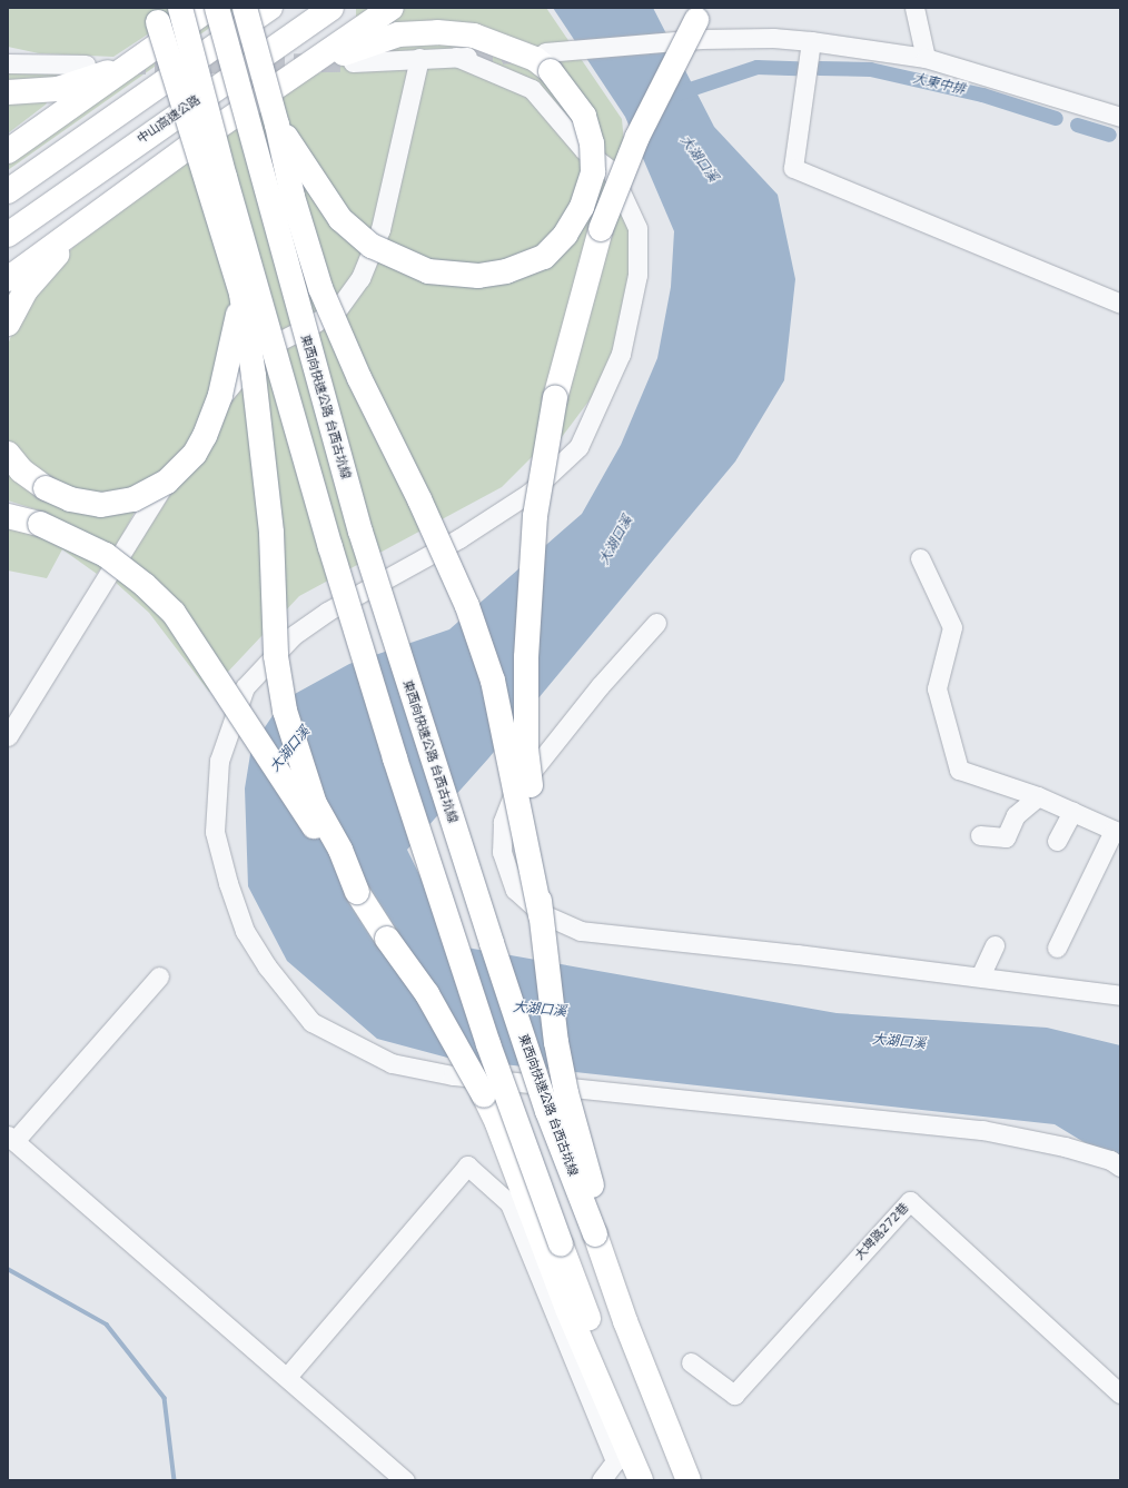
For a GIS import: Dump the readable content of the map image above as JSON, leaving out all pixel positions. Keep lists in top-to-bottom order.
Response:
{
  "streets": {
    "highway": ["中山高速公路", "東西向快速公路 台西古坑線"],
    "street": ["大埤路272巷"]
  },
  "water": ["大東中排", "大湖口溪"]
}
